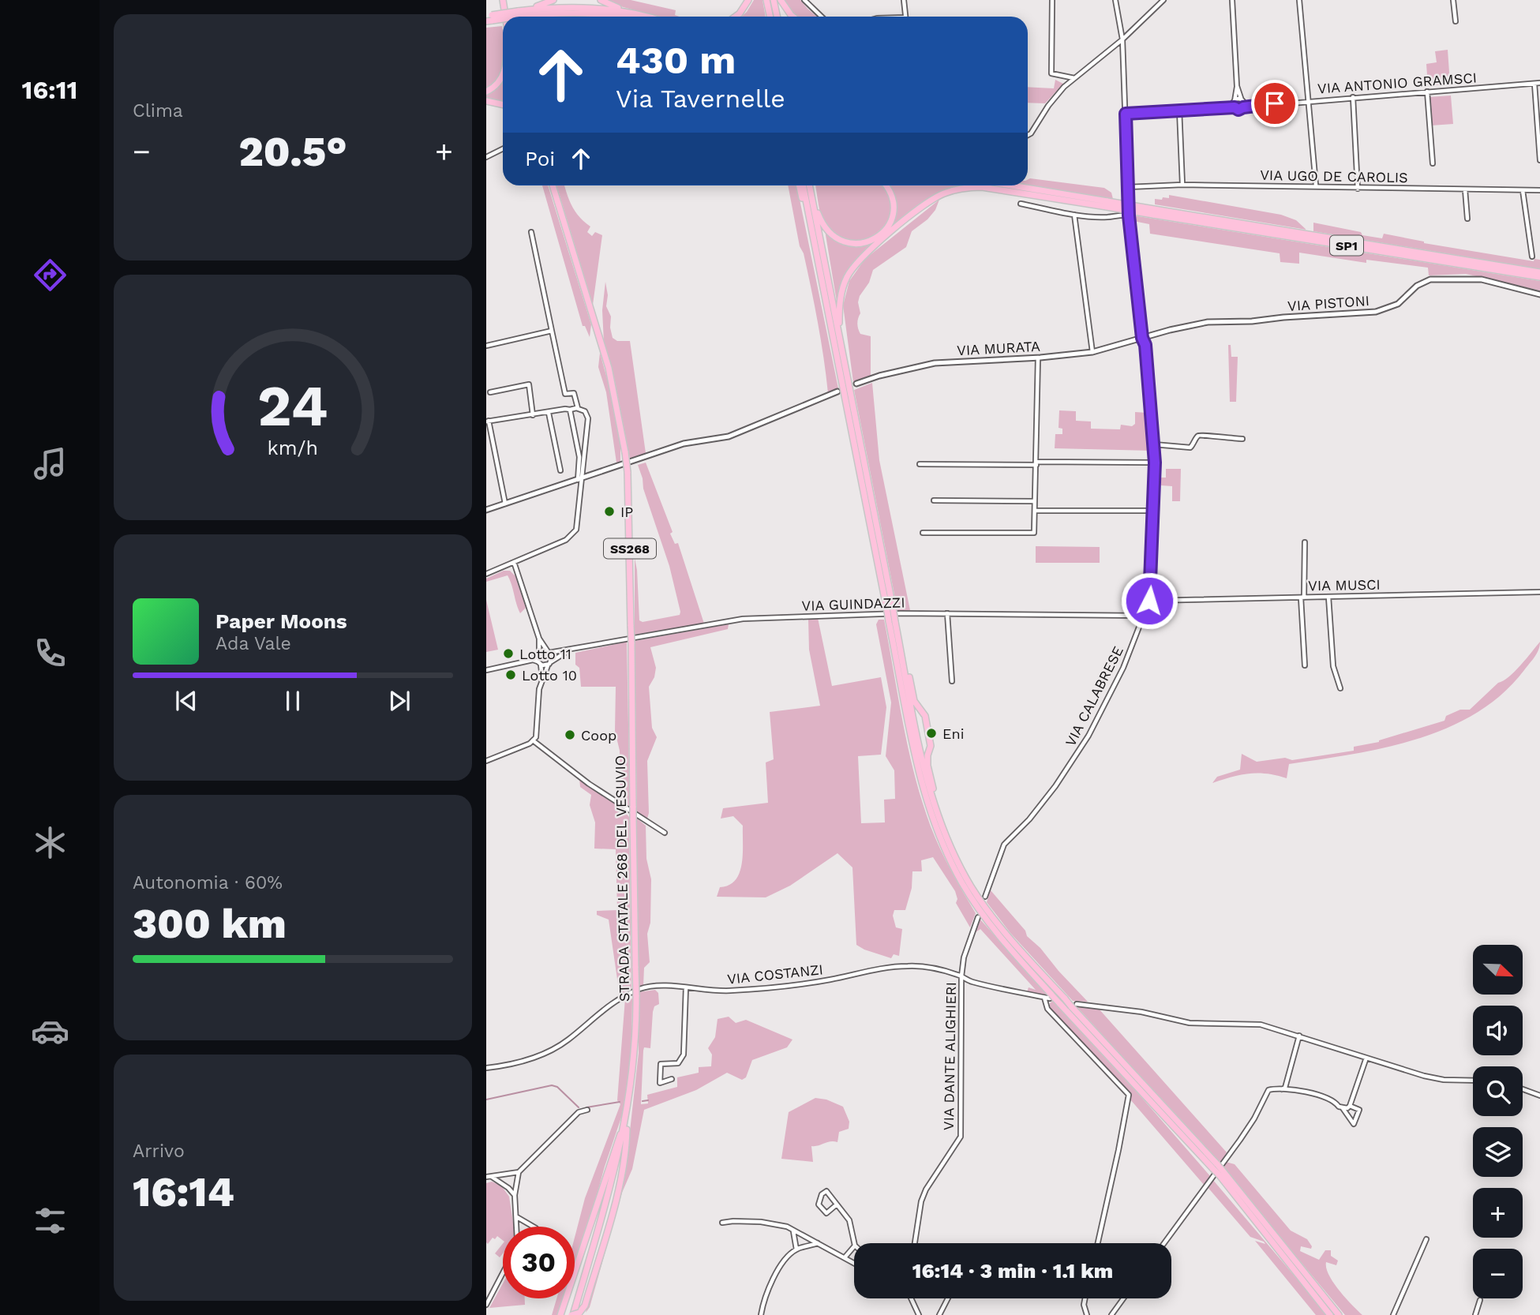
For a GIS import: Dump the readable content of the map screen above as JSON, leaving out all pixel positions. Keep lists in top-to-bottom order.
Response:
{
  "streets": {
    "highway": ["SP1", "SS268", "STRADA STATALE 268 DEL VESUVIO"],
    "street": [
      "VIA ANTONIO GRAMSCI",
      "VIA UGO DE CAROLIS",
      "VIA PISTONI",
      "VIA MURATA",
      "VIA MUSCI",
      "VIA GUINDAZZI",
      "VIA CALABRESE",
      "VIA COSTANZI",
      "VIA DANTE ALIGHIERI"
    ]
  },
  "crossings": [
    ["VIA UGO DE CAROLIS", "VIA CALABRESE"],
    ["VIA PISTONI", "VIA MURATA"],
    ["VIA PISTONI", "VIA CALABRESE"],
    ["VIA MURATA", "VIA CALABRESE"],
    ["VIA MUSCI", "VIA CALABRESE"],
    ["VIA GUINDAZZI", "VIA CALABRESE"],
    ["VIA COSTANZI", "VIA DANTE ALIGHIERI"]
  ],
  "places": [
    "IP",
    "Lotto 11",
    "Lotto 10",
    "Eni",
    "Coop"
  ],
  "north": "bottom right",
  "page": {
    "tabs": "16:11",
    "tile": [
      "Clima",
      ["Autonomia · 60%", "300 km"],
      ["Arrivo", "16:14"]
    ],
    "turn": ["430 m", "Via Tavernelle"],
    "heat": ["−", "20.5°", "+"],
    "then": "Poi",
    "song": ["Paper Moons", "Ada Vale"],
    "map_buttons": ["+", "−"],
    "limit": "30",
    "trip": "16:14 · 3 min · 1.1 km",
    "gauge": ["24", "km/h"]
  }
}
